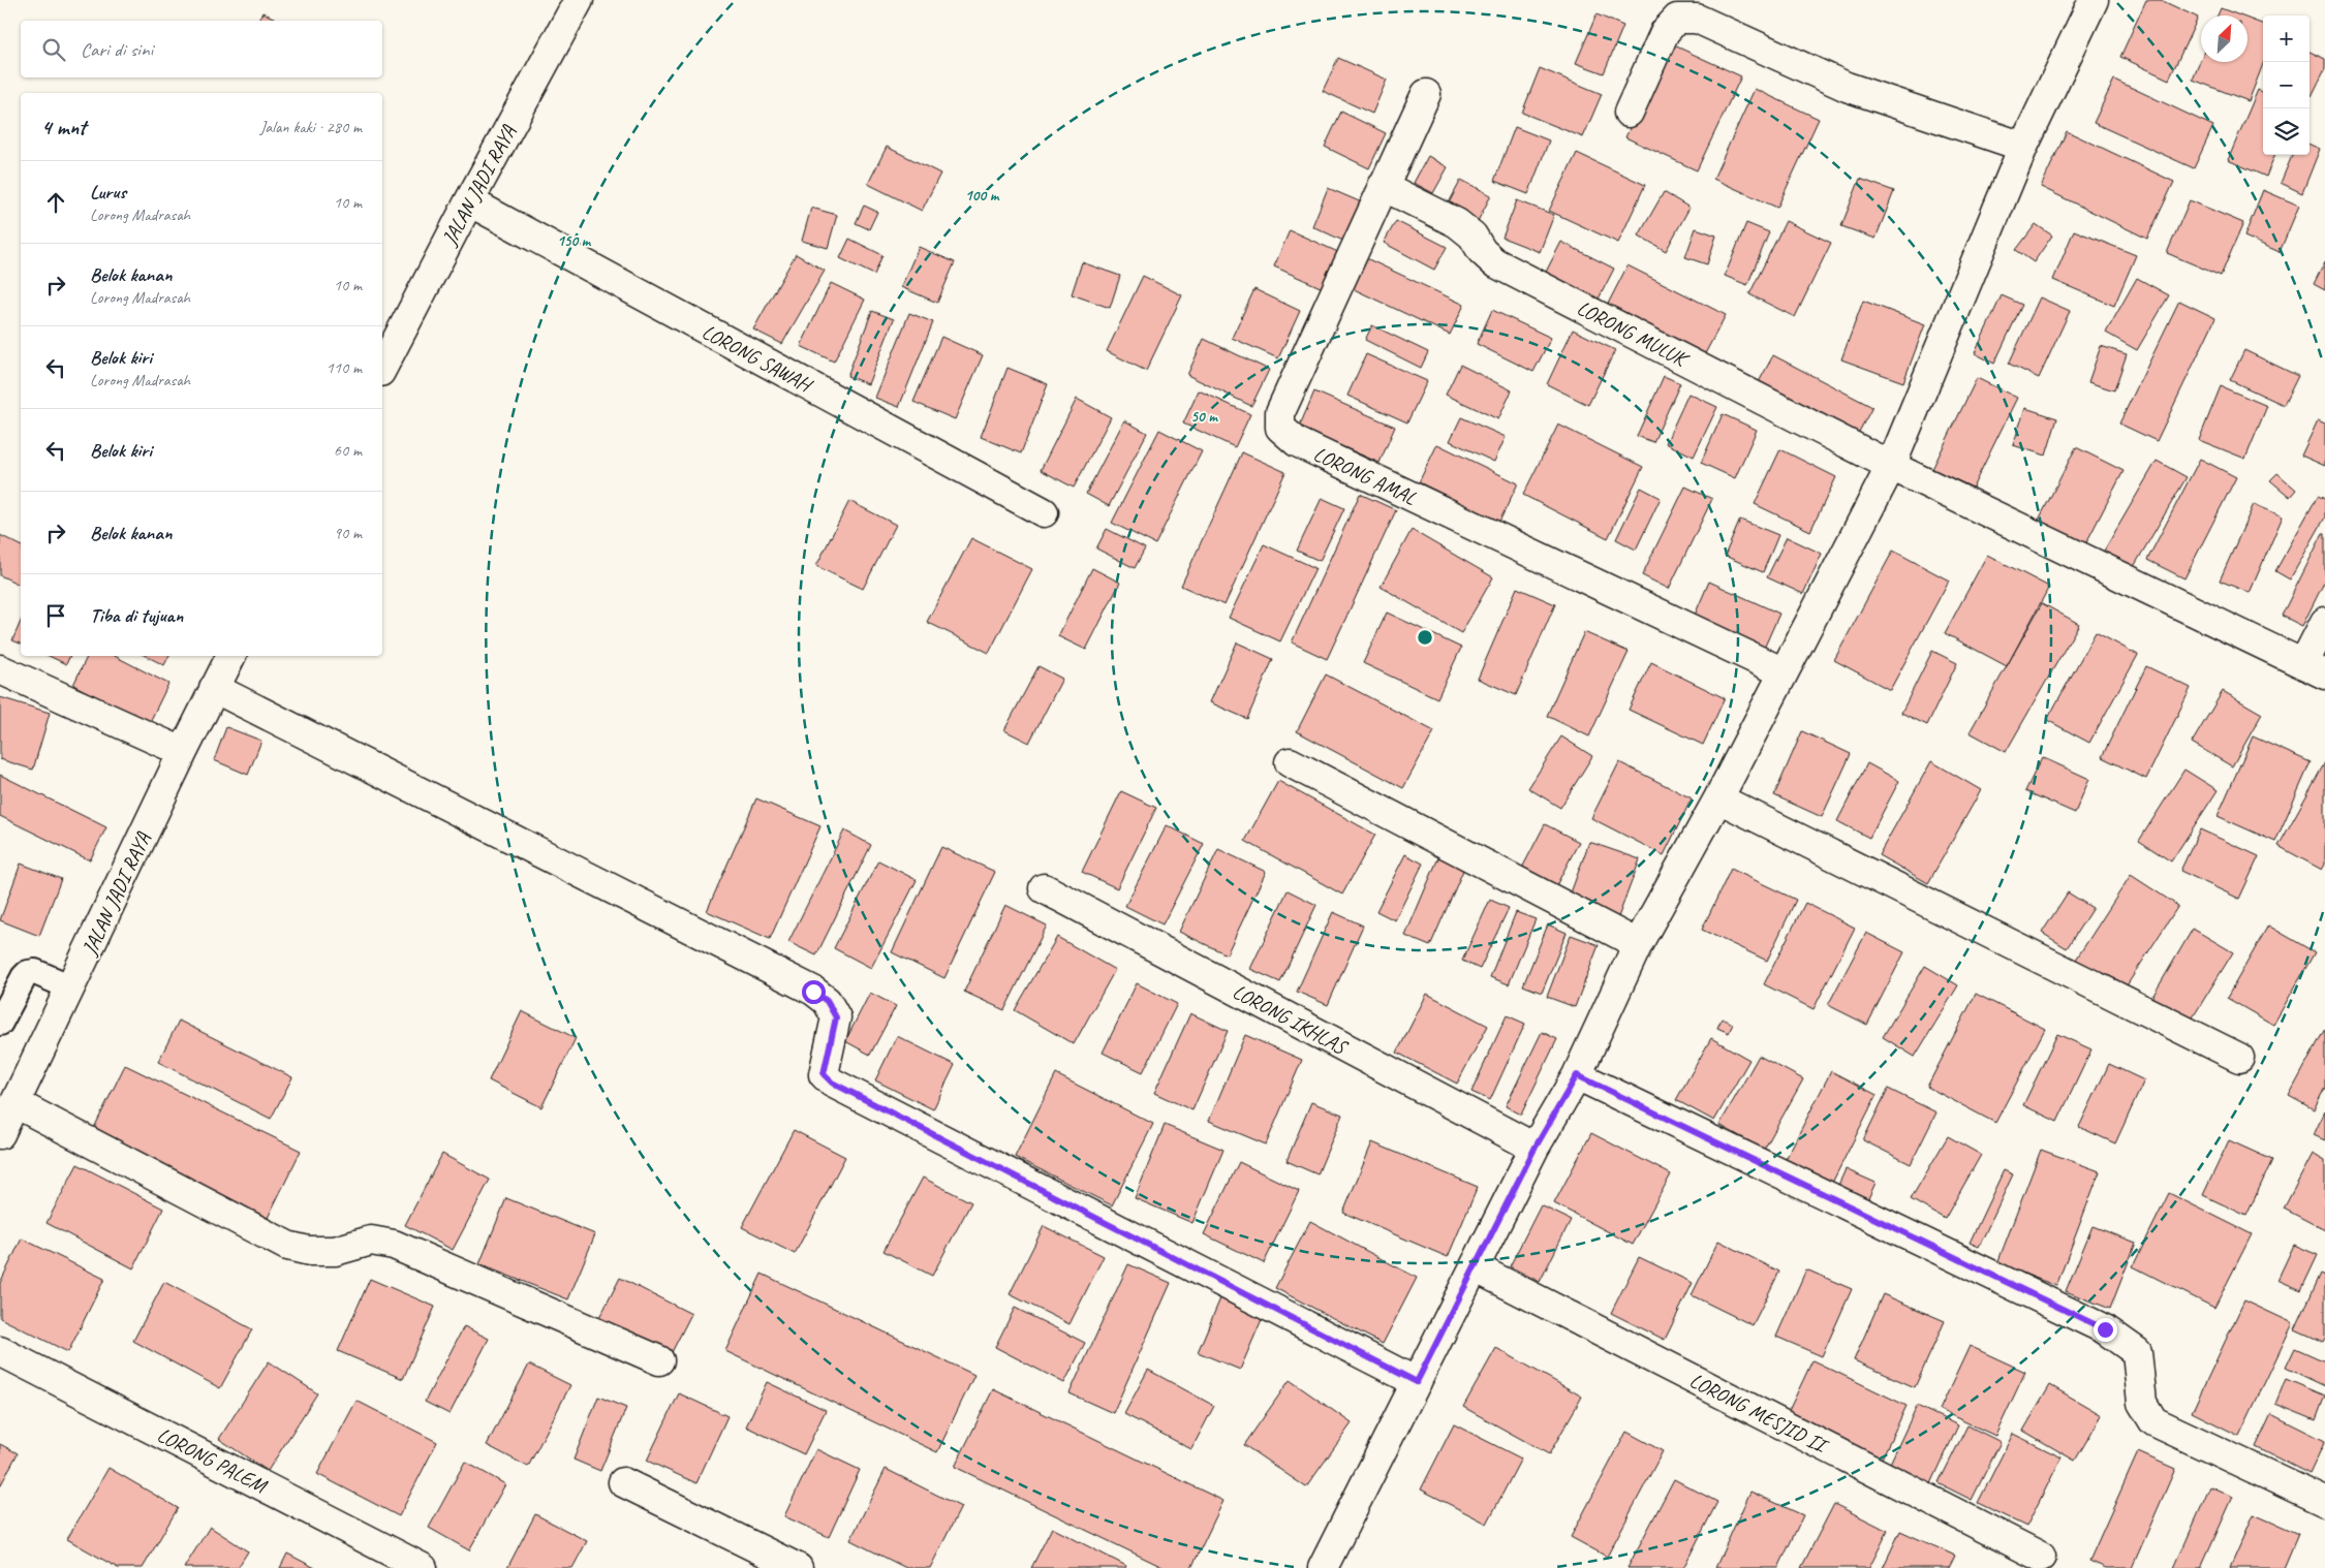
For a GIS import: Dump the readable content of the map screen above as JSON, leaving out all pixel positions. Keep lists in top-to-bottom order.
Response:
{
  "streets": {
    "street": [
      "JALAN JADI RAYA",
      "LORONG MULUK",
      "LORONG SAWAH",
      "LORONG AMAL",
      "LORONG IKHLAS",
      "LORONG MESJID II",
      "LORONG PALEM"
    ]
  },
  "crossings": [
    ["JALAN JADI RAYA", "LORONG SAWAH"],
    ["LORONG MULUK", "LORONG AMAL"]
  ],
  "north": "top right",
  "page": {
    "map_buttons": ["+", "−"],
    "search": "Cari di sini",
    "heading": ["4 mnt", "Jalan kaki · 280 m"],
    "list": [
      ["Lurus", "Lorong Madrasah", "10 m"],
      ["Belok kanan", "Lorong Madrasah", "10 m"],
      ["Belok kiri", "Lorong Madrasah", "110 m"],
      ["Belok kiri", "60 m"],
      ["Belok kanan", "90 m"],
      "Tiba di tujuan"
    ]
  },
  "rings": ["100 m", "150 m", "50 m"]
}
